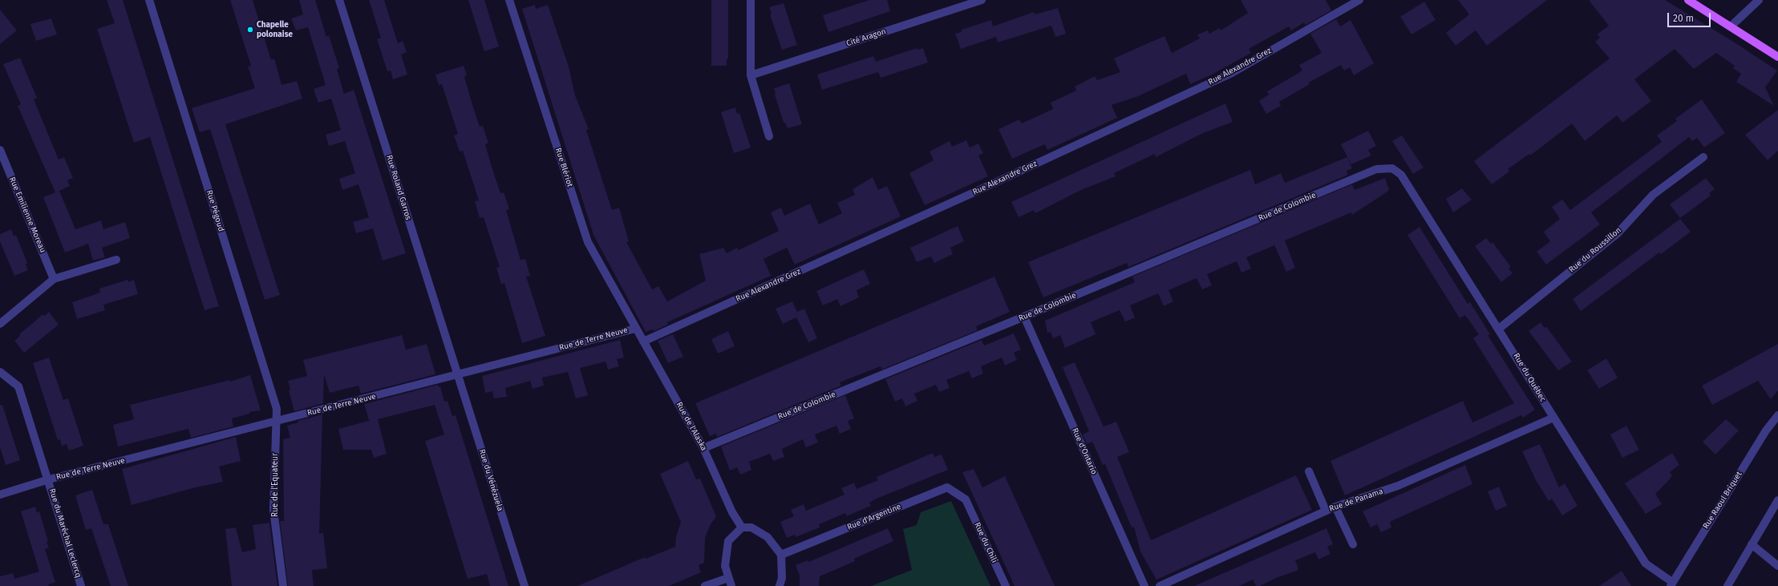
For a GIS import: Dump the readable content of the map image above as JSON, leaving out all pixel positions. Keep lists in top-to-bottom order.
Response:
{
  "streets": {
    "street": [
      "Cité Aragon",
      "Rue Alexandre Grez",
      "Rue Blériot",
      "Rue Roland Garros",
      "Rue de Colombie",
      "Rue Pégoud",
      "Rue Emilienne Moreau",
      "Rue du Roussillon",
      "Rue de Terre Neuve",
      "Rue du Québec",
      "Rue de l'Alaska",
      "Rue d'Ontario",
      "Rue du Vénézuela",
      "Rue de l'Equateur",
      "Rue de Panama",
      "Rue Raoul Briquet",
      "Rue d'Argentine",
      "Rue du Maréchal Leclercq",
      "Rue du Chili"
    ]
  },
  "crossings": [
    ["Rue Alexandre Grez", "Rue de l'Alaska"],
    ["Rue Blériot", "Rue de Terre Neuve"],
    ["Rue Blériot", "Rue de l'Alaska"],
    ["Rue Roland Garros", "Rue de Terre Neuve"],
    ["Rue Roland Garros", "Rue du Vénézuela"],
    ["Rue de Colombie", "Rue du Québec"],
    ["Rue de Colombie", "Rue de l'Alaska"],
    ["Rue de Colombie", "Rue d'Ontario"],
    ["Rue Pégoud", "Rue de Terre Neuve"],
    ["Rue Pégoud", "Rue de l'Equateur"],
    ["Rue du Roussillon", "Rue du Québec"],
    ["Rue de Terre Neuve", "Rue de l'Alaska"],
    ["Rue de Terre Neuve", "Rue du Vénézuela"],
    ["Rue de Terre Neuve", "Rue de l'Equateur"],
    ["Rue de Terre Neuve", "Rue du Maréchal Leclercq"],
    ["Rue du Québec", "Rue de Panama"],
    ["Rue du Québec", "Rue Raoul Briquet"],
    ["Rue d'Argentine", "Rue du Chili"]
  ],
  "places": ["Chapelle polonaise"],
  "scale_bar": "20 m"
}
